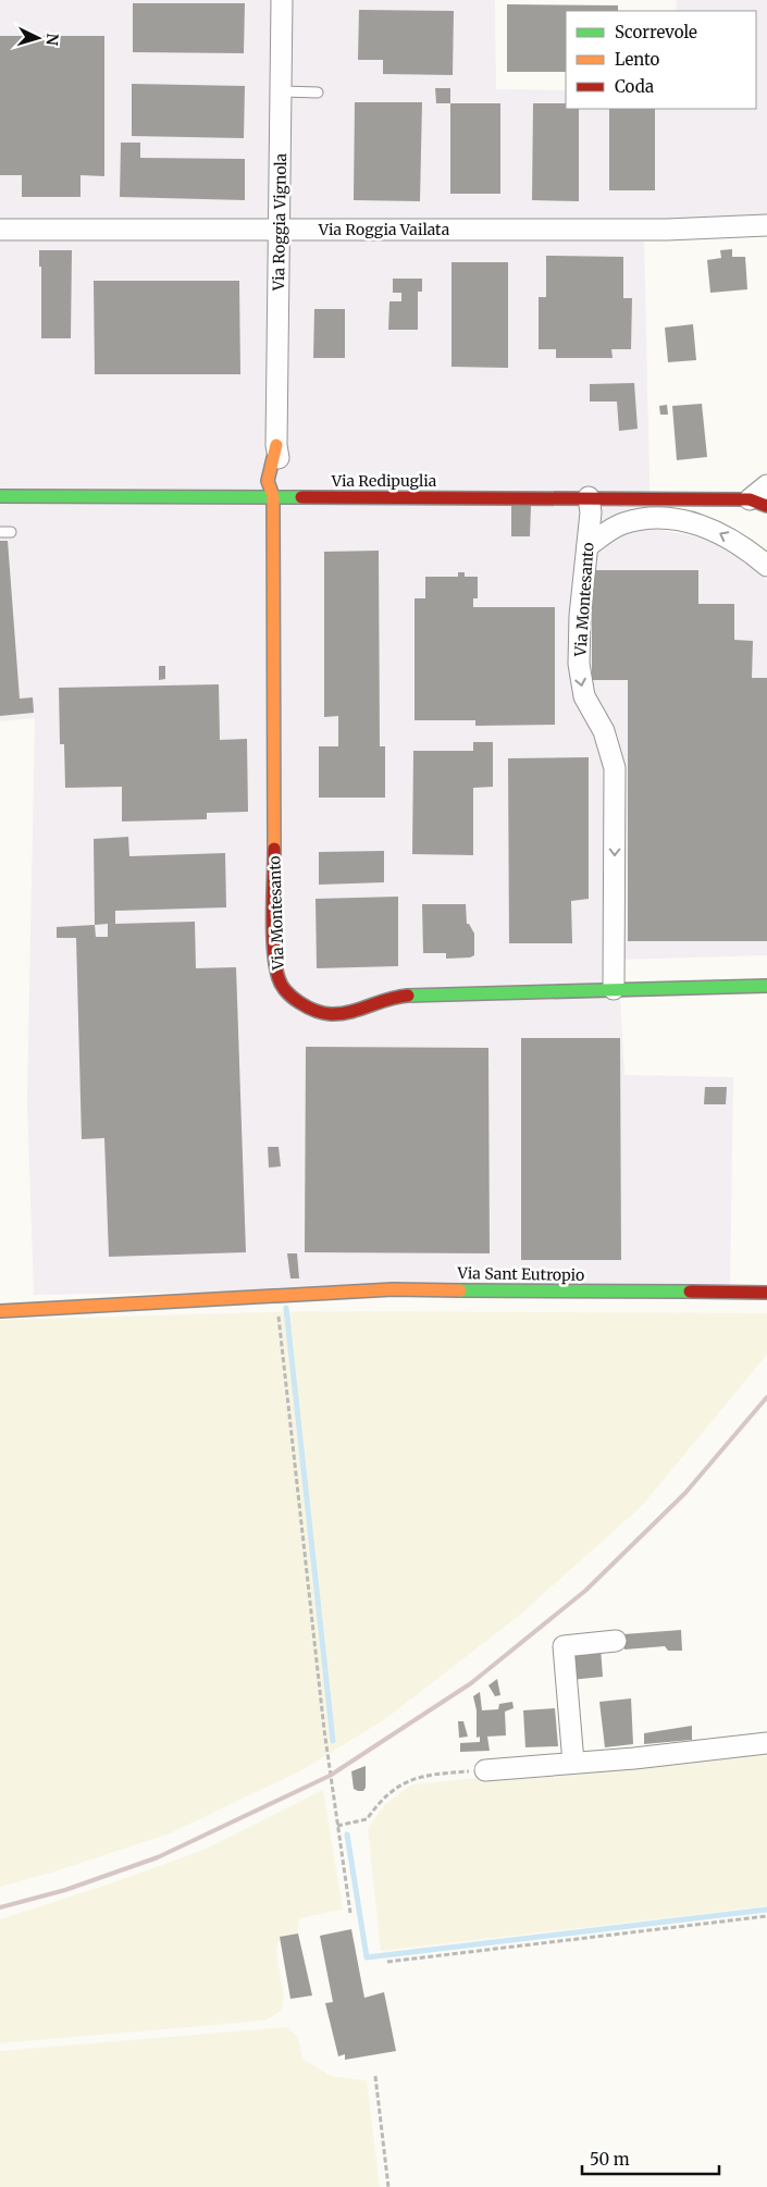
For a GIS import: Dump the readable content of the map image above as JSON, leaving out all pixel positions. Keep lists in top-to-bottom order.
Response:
{
  "streets": {
    "street": [
      "Via Roggia Vignola",
      "Via Roggia Vailata",
      "Via Redipuglia",
      "Via Montesanto",
      "Via Sant Eutropio"
    ]
  },
  "crossings": [
    ["Via Roggia Vignola", "Via Roggia Vailata"],
    ["Via Roggia Vignola", "Via Redipuglia"],
    ["Via Roggia Vignola", "Via Montesanto"],
    ["Via Redipuglia", "Via Montesanto"]
  ],
  "legend": ["Scorrevole", "Lento", "Coda"],
  "scale_bar": "50 m",
  "north": "right"
}
